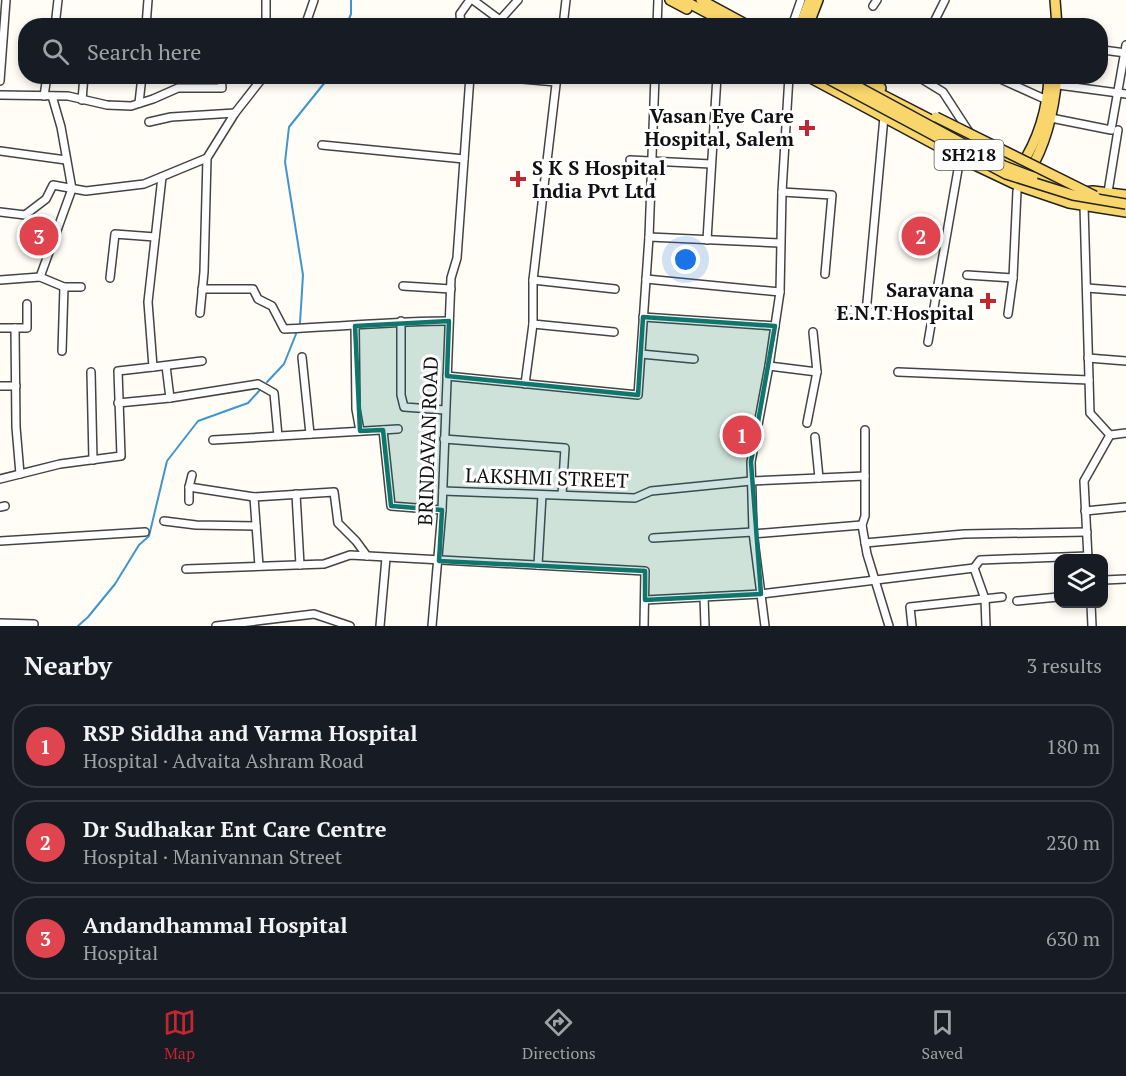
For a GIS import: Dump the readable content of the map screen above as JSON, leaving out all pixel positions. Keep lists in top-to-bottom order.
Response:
{
  "streets": {
    "main road": ["SH218"],
    "street": ["BRINDAVAN ROAD", "LAKSHMI STREET"]
  },
  "crossings": [
    ["BRINDAVAN ROAD", "LAKSHMI STREET"]
  ],
  "places": {
    "health": ["Vasan Eye Care Hospital, Salem", "S K S Hospital India Pvt Ltd", "Saravana E.N.T Hospital"]
  },
  "page": {
    "search": "Search here",
    "pins": ["2", "3", "1"],
    "heading": ["Nearby", "3 results"],
    "list": [
      {
        "mark": "1",
        "name": "RSP Siddha and Varma Hospital",
        "note": "Hospital · Advaita Ashram Road",
        "value": "180 m"
      },
      {
        "mark": "2",
        "name": "Dr Sudhakar Ent Care Centre",
        "note": "Hospital · Manivannan Street",
        "value": "230 m"
      },
      {
        "mark": "3",
        "name": "Andandhammal Hospital",
        "note": "Hospital",
        "value": "630 m"
      }
    ],
    "nav": ["Map", "Directions", "Saved"]
  }
}
